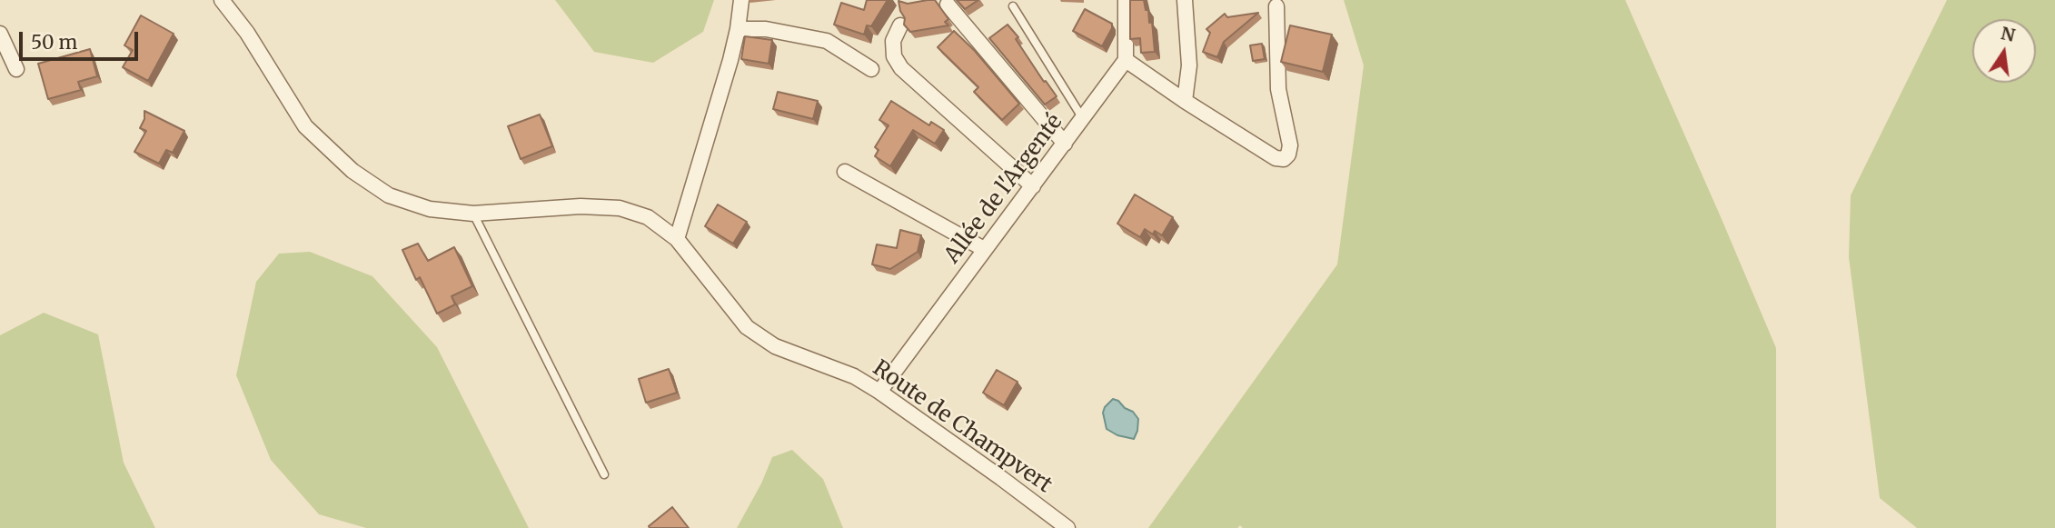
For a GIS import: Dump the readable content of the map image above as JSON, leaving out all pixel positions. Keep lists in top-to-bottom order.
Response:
{
  "streets": {
    "street": ["Allée de l'Argenté", "Route de Champvert"]
  },
  "crossings": [
    ["Allée de l'Argenté", "Route de Champvert"]
  ],
  "scale_bar": "50 m",
  "north": "top"
}
